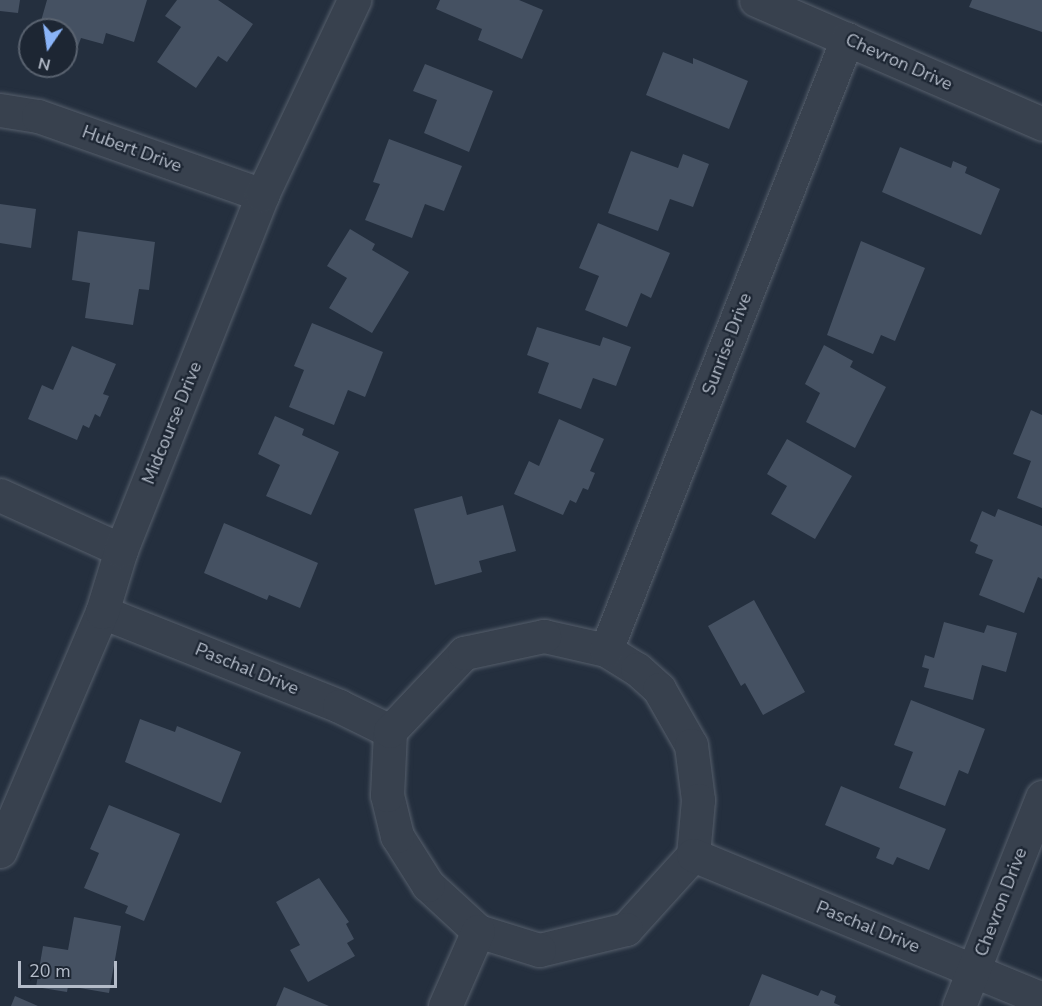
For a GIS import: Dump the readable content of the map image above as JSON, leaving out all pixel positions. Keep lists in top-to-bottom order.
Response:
{
  "streets": {
    "street": [
      "Chevron Drive",
      "Hubert Drive",
      "Sunrise Drive",
      "Midcourse Drive",
      "Paschal Drive"
    ]
  },
  "crossings": [
    ["Chevron Drive", "Sunrise Drive"],
    ["Chevron Drive", "Paschal Drive"],
    ["Hubert Drive", "Midcourse Drive"],
    ["Midcourse Drive", "Paschal Drive"]
  ],
  "scale_bar": "20 m",
  "north": "bottom"
}
